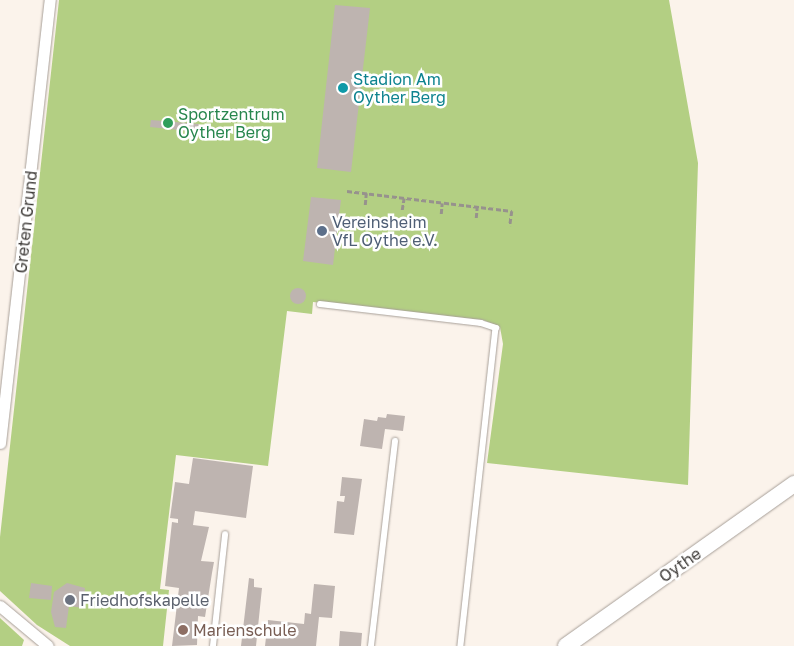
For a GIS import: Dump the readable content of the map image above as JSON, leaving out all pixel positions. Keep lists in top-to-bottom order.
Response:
{
  "streets": {
    "main road": ["Oythe"],
    "street": ["Greten Grund"]
  },
  "places": [
    "Stadion Am Oyther Berg",
    "Sportzentrum Oyther Berg",
    "Vereinsheim VfL Oythe e.V.",
    "Friedhofskapelle",
    "Marienschule"
  ]
}
